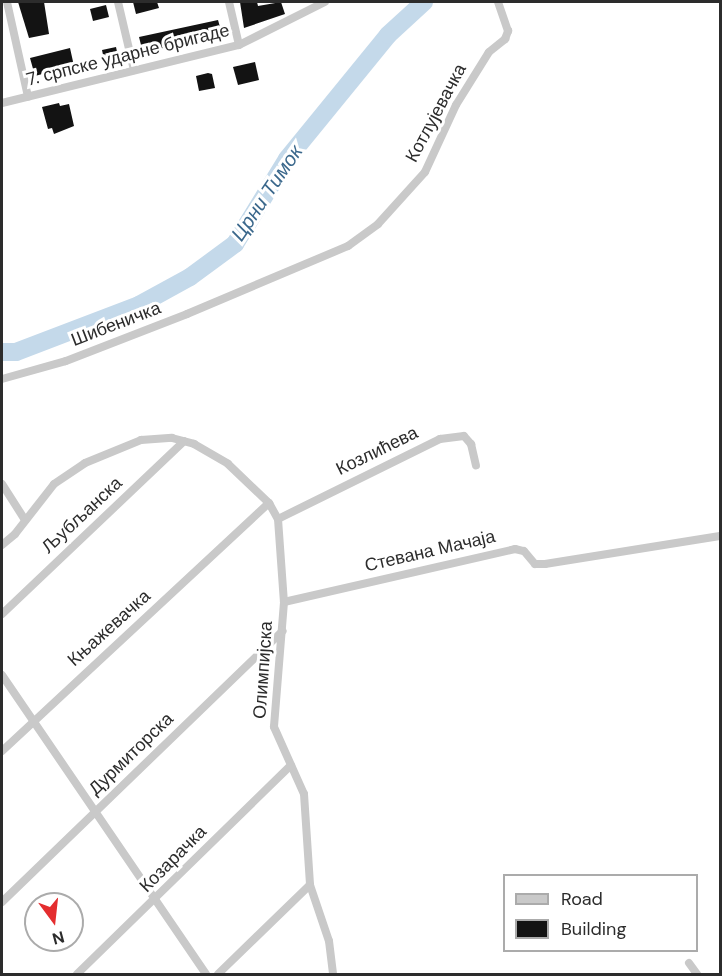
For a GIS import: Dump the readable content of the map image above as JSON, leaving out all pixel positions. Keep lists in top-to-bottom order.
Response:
{
  "streets": {
    "street": [
      "7. српске ударне бригаде",
      "Котлујевачка",
      "Шибеничка",
      "Козлићева",
      "Љубљанска",
      "Стевана Мачаја",
      "Књажевачка",
      "Олимпијска",
      "Дурмиторска",
      "Козарачка"
    ]
  },
  "crossings": [
    ["Котлујевачка", "Шибеничка"],
    ["Козлићева", "Олимпијска"],
    ["Љубљанска", "Олимпијска"],
    ["Стевана Мачаја", "Олимпијска"],
    ["Књажевачка", "Олимпијска"],
    ["Олимпијска", "Дурмиторска"],
    ["Олимпијска", "Козарачка"]
  ],
  "water": ["Црни Тимок"],
  "legend": ["Road", "Building"],
  "north": "bottom"
}
